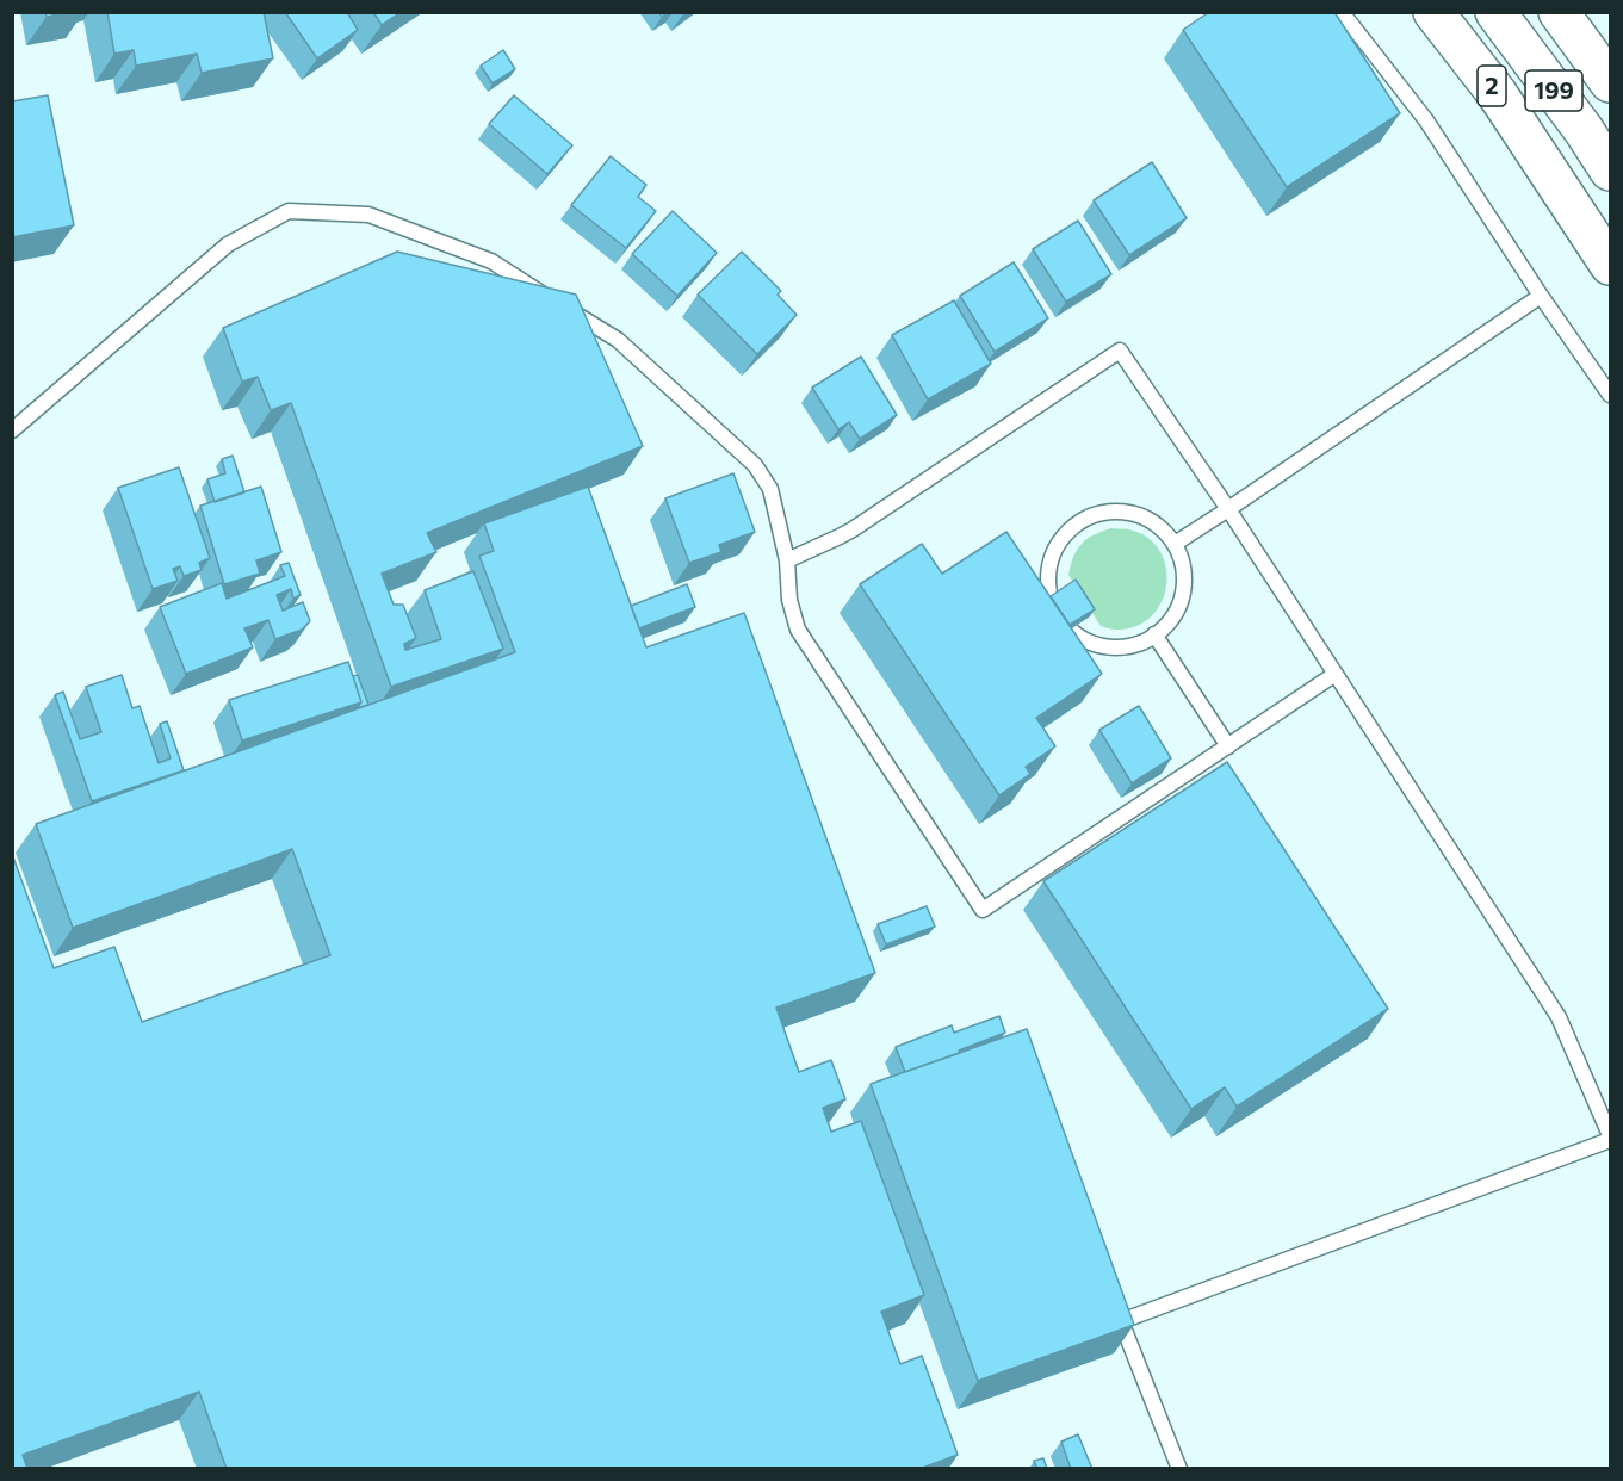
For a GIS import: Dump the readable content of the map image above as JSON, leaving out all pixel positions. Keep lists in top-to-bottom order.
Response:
{
  "streets": {
    "highway": ["2", "199"]
  }
}
